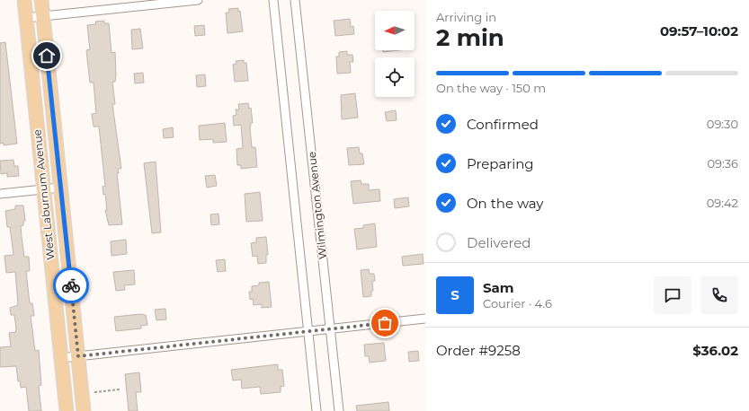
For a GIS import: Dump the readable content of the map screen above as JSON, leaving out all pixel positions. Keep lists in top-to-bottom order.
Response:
{
  "streets": {
    "main road": ["West Laburnum Avenue"],
    "street": ["Wilmington Avenue"]
  },
  "north": "left",
  "page": {
    "heading": ["2 min", "Arriving in", "09:57–10:02"],
    "panel": [
      "Sam",
      "Courier · 4.6",
      "Order #9258",
      "$36.02"
    ],
    "bar": "On the way · 150 m",
    "list": [
      ["Confirmed", "09:30"],
      ["Preparing", "09:36"],
      ["On the way", "09:42"],
      "Delivered"
    ],
    "round": "S"
  }
}
